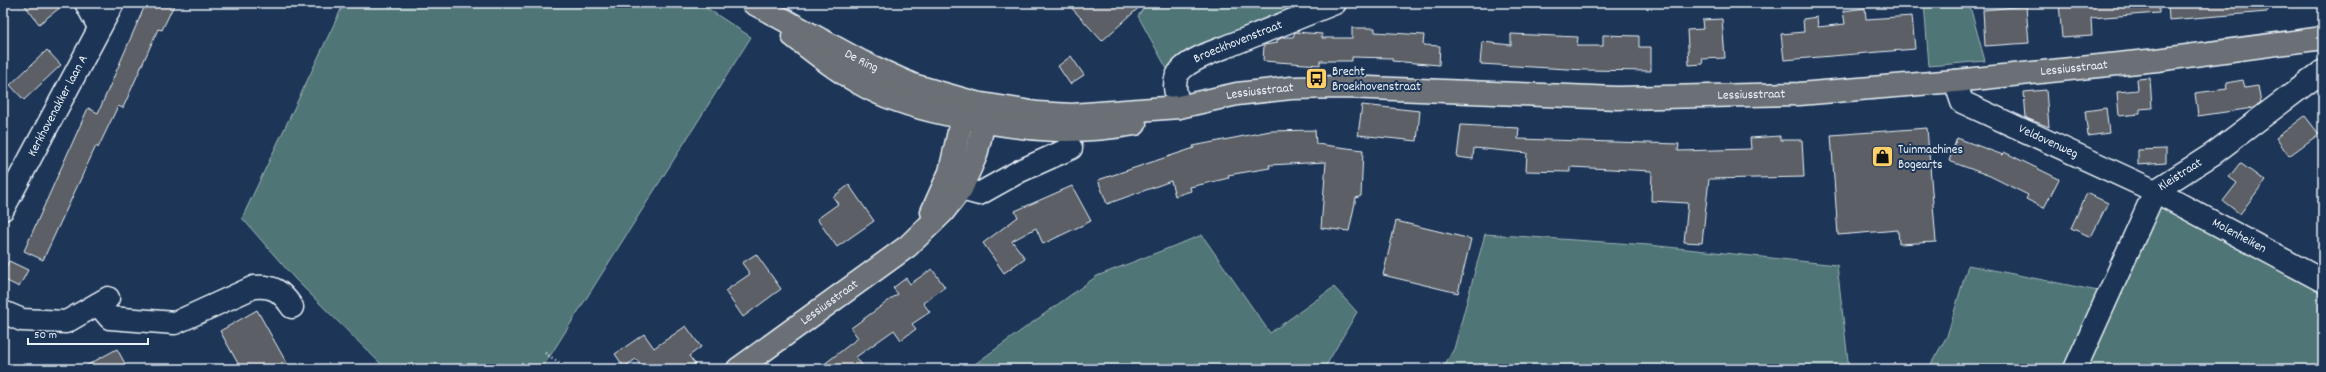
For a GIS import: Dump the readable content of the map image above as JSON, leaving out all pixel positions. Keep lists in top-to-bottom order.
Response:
{
  "streets": {
    "main road": ["De Ring", "Lessiusstraat"],
    "street": [
      "Broeckhovenstraat",
      "Kerkhovenakker laan A",
      "Veldovenweg",
      "Kleistraat",
      "Molenheiken"
    ]
  },
  "crossings": [
    ["Broeckhovenstraat", "Lessiusstraat"],
    ["De Ring", "Lessiusstraat"],
    ["Lessiusstraat", "Veldovenweg"],
    ["Veldovenweg", "Kleistraat"],
    ["Veldovenweg", "Molenheiken"],
    ["Kleistraat", "Molenheiken"]
  ],
  "places": {
    "bus stop": ["Brecht Broekhovenstraat"],
    "shop": ["Tuinmachines Bogearts"]
  },
  "scale_bar": "50 m"
}
